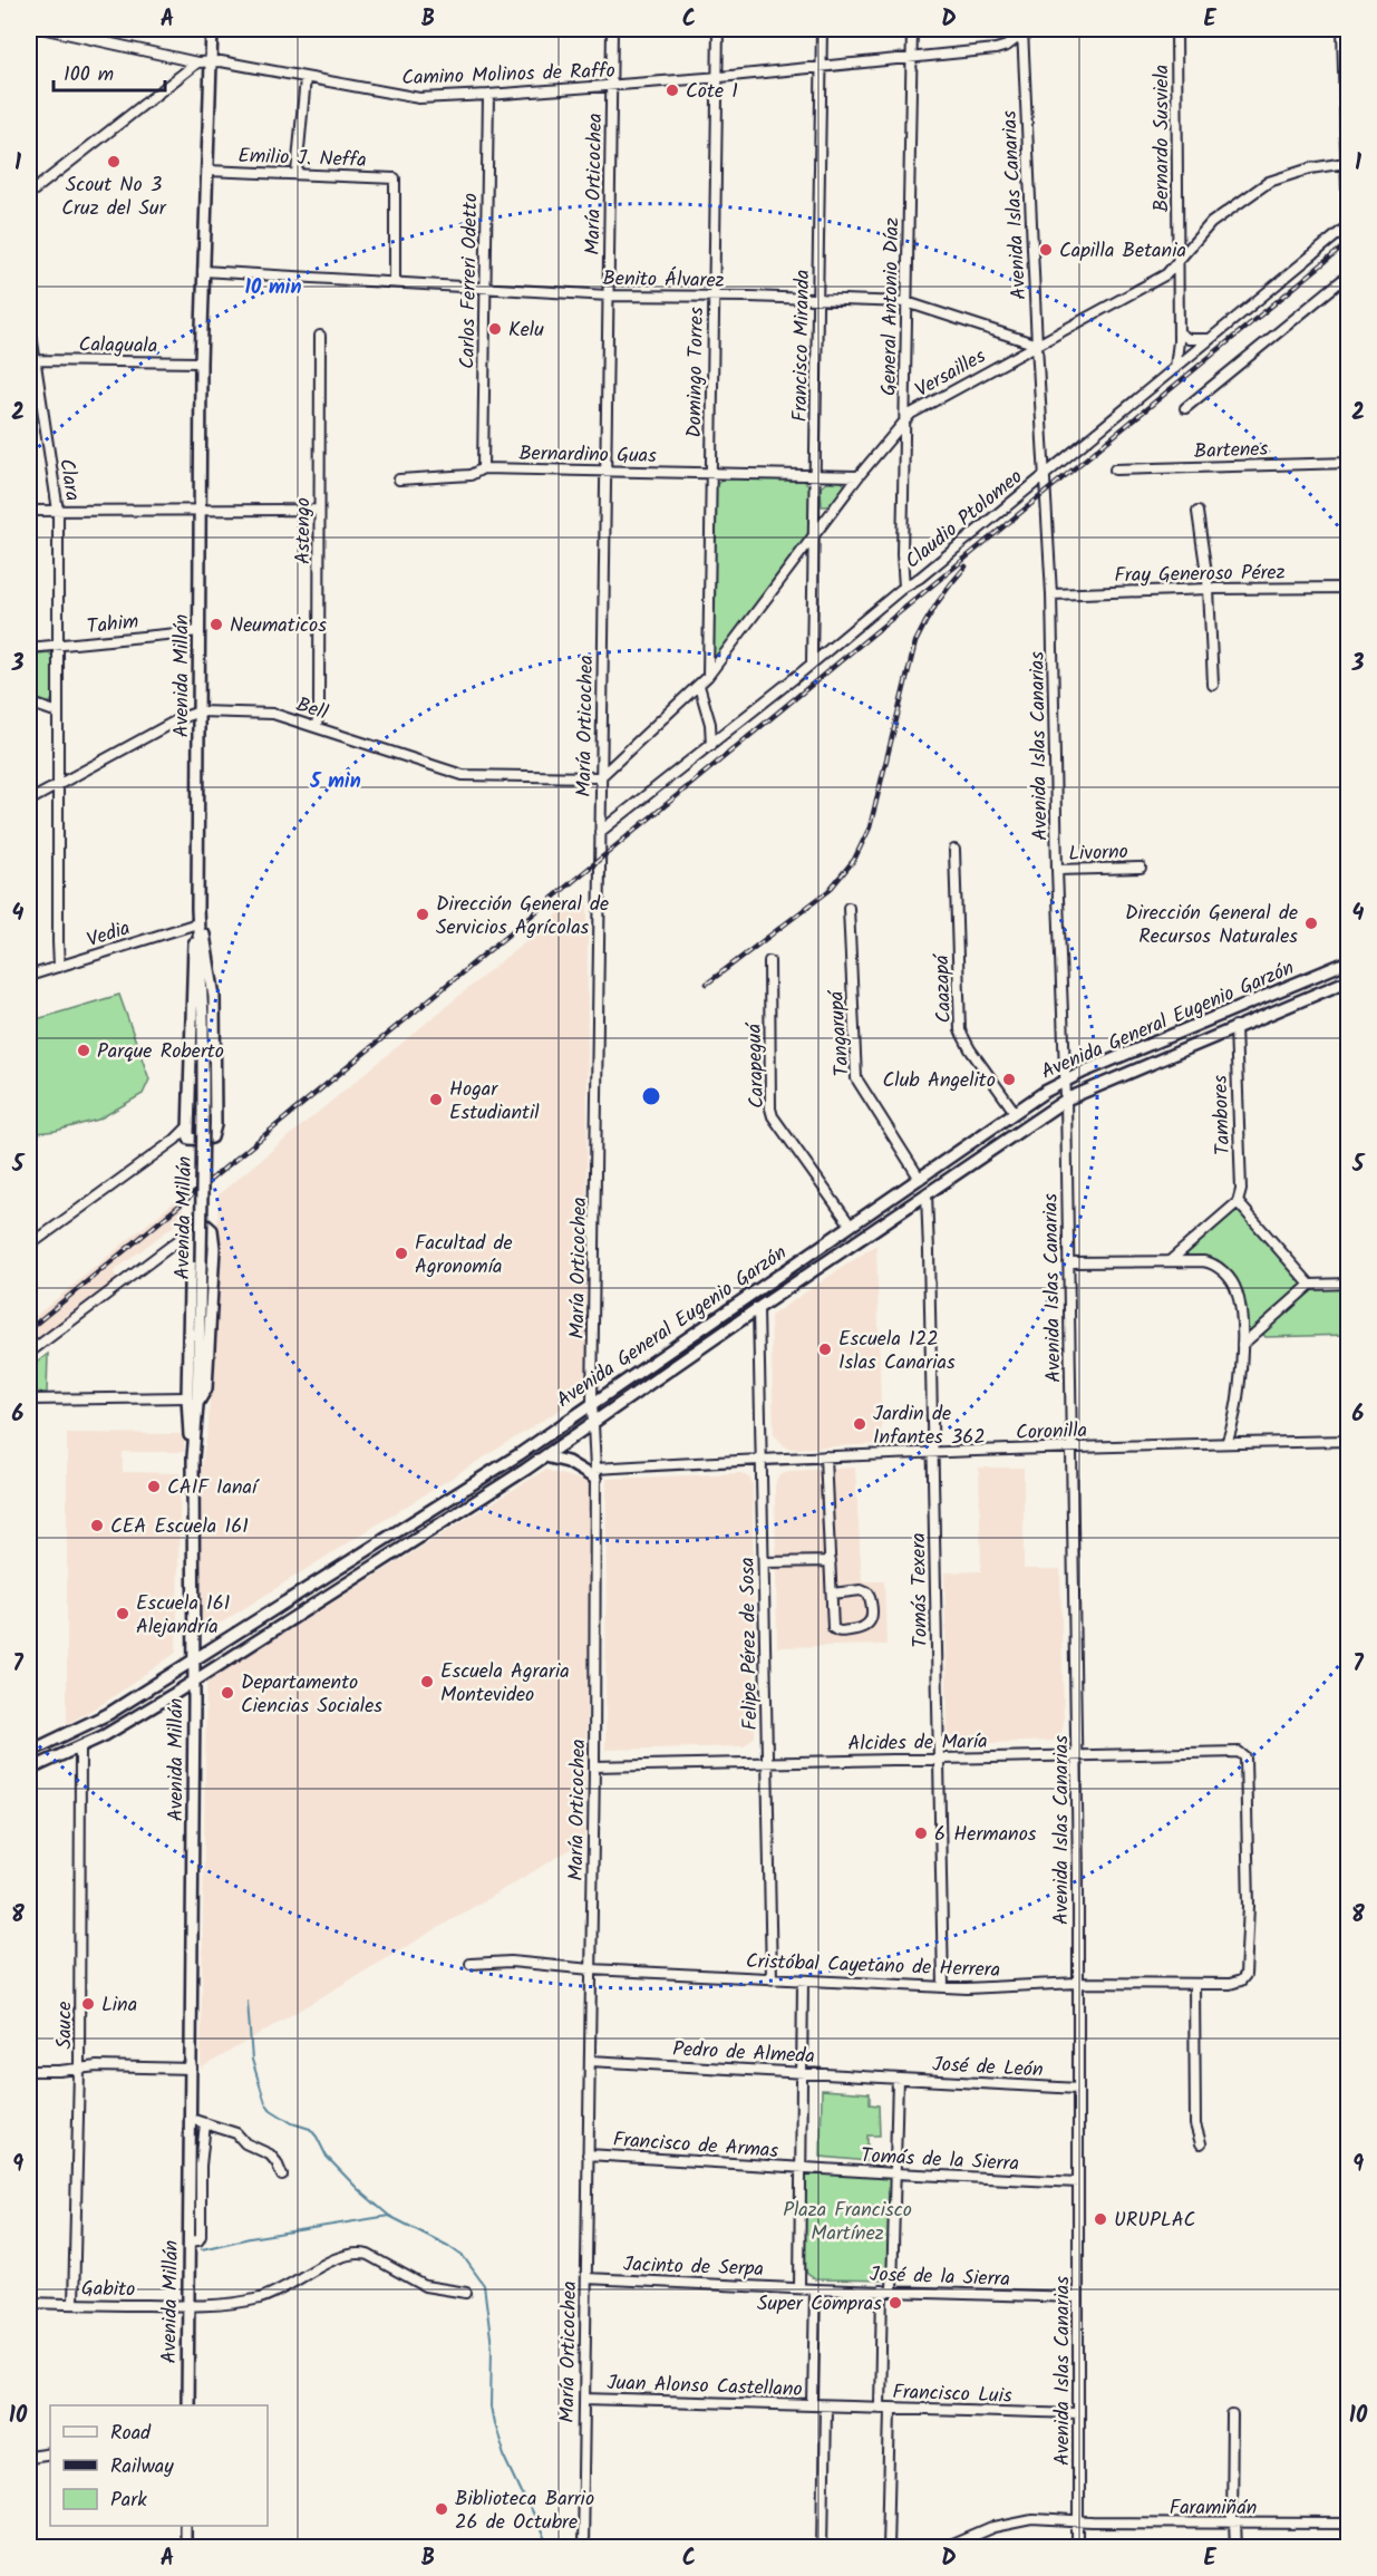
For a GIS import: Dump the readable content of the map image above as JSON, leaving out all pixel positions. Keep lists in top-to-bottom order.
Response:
{
  "streets": {
    "main road": ["Avenida Millán", "Avenida General Eugenio Garzón"],
    "street": [
      "Camino Molinos de Raffo",
      "Bernardo Susviela",
      "Emilio J. Neffa",
      "María Orticochea",
      "Avenida Islas Canarias",
      "Benito Álvarez",
      "Carlos Ferreri Odetto",
      "General Antonio Díaz",
      "Calaguala",
      "Francisco Miranda",
      "Domingo Torres",
      "Versailles",
      "Bartenes",
      "Bernardino Guas",
      "Clara",
      "Claudio Ptolomeo",
      "Astengo",
      "Fray Generoso Pérez",
      "Tahim",
      "Bell",
      "Livorno",
      "Vedia",
      "Caazapá",
      "Tangarupá",
      "Carapeguá",
      "Tambores",
      "Coronilla",
      "Tomás Texera",
      "Felipe Pérez de Sosa",
      "Alcides de María",
      "Cristóbal Cayetano de Herrera",
      "Sauce",
      "Pedro de Almeda",
      "José de León",
      "Francisco de Armas",
      "Tomás de la Sierra",
      "Jacinto de Serpa",
      "José de la Sierra",
      "Gabito",
      "Juan Alonso Castellano",
      "Francisco Luis",
      "Faramiñán"
    ]
  },
  "crossings": [
    ["Camino Molinos de Raffo", "María Orticochea"],
    ["Camino Molinos de Raffo", "Avenida Islas Canarias"],
    ["Camino Molinos de Raffo", "Carlos Ferreri Odetto"],
    ["Camino Molinos de Raffo", "General Antonio Díaz"],
    ["Camino Molinos de Raffo", "Francisco Miranda"],
    ["Camino Molinos de Raffo", "Domingo Torres"],
    ["Camino Molinos de Raffo", "Avenida Millán"],
    ["Bernardo Susviela", "Versailles"],
    ["Bernardo Susviela", "Claudio Ptolomeo"],
    ["Emilio J. Neffa", "Benito Álvarez"],
    ["Emilio J. Neffa", "Avenida Millán"],
    ["María Orticochea", "Benito Álvarez"],
    ["María Orticochea", "Versailles"],
    ["María Orticochea", "Bernardino Guas"],
    ["María Orticochea", "Claudio Ptolomeo"],
    ["María Orticochea", "Bell"],
    ["María Orticochea", "Avenida General Eugenio Garzón"],
    ["María Orticochea", "Coronilla"],
    ["María Orticochea", "Alcides de María"],
    ["María Orticochea", "Cristóbal Cayetano de Herrera"],
    ["María Orticochea", "Pedro de Almeda"],
    ["María Orticochea", "Francisco de Armas"],
    ["María Orticochea", "Jacinto de Serpa"],
    ["María Orticochea", "Juan Alonso Castellano"],
    ["Avenida Islas Canarias", "Benito Álvarez"],
    ["Avenida Islas Canarias", "Versailles"],
    ["Avenida Islas Canarias", "Claudio Ptolomeo"],
    ["Avenida Islas Canarias", "Fray Generoso Pérez"],
    ["Avenida Islas Canarias", "Livorno"],
    ["Avenida Islas Canarias", "Avenida General Eugenio Garzón"],
    ["Avenida Islas Canarias", "Coronilla"],
    ["Avenida Islas Canarias", "Alcides de María"],
    ["Avenida Islas Canarias", "Cristóbal Cayetano de Herrera"],
    ["Avenida Islas Canarias", "José de León"],
    ["Avenida Islas Canarias", "Tomás de la Sierra"],
    ["Avenida Islas Canarias", "José de la Sierra"],
    ["Avenida Islas Canarias", "Francisco Luis"],
    ["Avenida Islas Canarias", "Faramiñán"],
    ["Benito Álvarez", "Carlos Ferreri Odetto"],
    ["Benito Álvarez", "General Antonio Díaz"],
    ["Benito Álvarez", "Francisco Miranda"],
    ["Benito Álvarez", "Domingo Torres"],
    ["Benito Álvarez", "Versailles"],
    ["Benito Álvarez", "Avenida Millán"],
    ["Carlos Ferreri Odetto", "Bernardino Guas"],
    ["General Antonio Díaz", "Versailles"],
    ["General Antonio Díaz", "Claudio Ptolomeo"],
    ["Calaguala", "Clara"],
    ["Calaguala", "Avenida Millán"],
    ["Francisco Miranda", "Versailles"],
    ["Francisco Miranda", "Bernardino Guas"],
    ["Francisco Miranda", "Claudio Ptolomeo"],
    ["Domingo Torres", "Versailles"],
    ["Domingo Torres", "Bernardino Guas"],
    ["Versailles", "Bernardino Guas"],
    ["Versailles", "Bell"],
    ["Clara", "Tahim"],
    ["Clara", "Bell"],
    ["Clara", "Vedia"],
    ["Astengo", "Bell"],
    ["Tahim", "Avenida Millán"],
    ["Avenida Millán", "Bell"],
    ["Avenida Millán", "Vedia"],
    ["Avenida Millán", "Avenida General Eugenio Garzón"],
    ["Avenida Millán", "Gabito"],
    ["Caazapá", "Avenida General Eugenio Garzón"],
    ["Avenida General Eugenio Garzón", "Tangarupá"],
    ["Avenida General Eugenio Garzón", "Carapeguá"],
    ["Avenida General Eugenio Garzón", "Tambores"],
    ["Avenida General Eugenio Garzón", "Tomás Texera"],
    ["Avenida General Eugenio Garzón", "Felipe Pérez de Sosa"],
    ["Avenida General Eugenio Garzón", "Sauce"],
    ["Coronilla", "Tomás Texera"],
    ["Coronilla", "Felipe Pérez de Sosa"],
    ["Tomás Texera", "Alcides de María"],
    ["Tomás Texera", "Cristóbal Cayetano de Herrera"],
    ["Felipe Pérez de Sosa", "Alcides de María"],
    ["Felipe Pérez de Sosa", "Cristóbal Cayetano de Herrera"],
    ["Alcides de María", "Cristóbal Cayetano de Herrera"],
    ["Sauce", "Gabito"],
    ["Pedro de Almeda", "José de León"],
    ["Francisco de Armas", "Tomás de la Sierra"],
    ["Jacinto de Serpa", "José de la Sierra"],
    ["Juan Alonso Castellano", "Francisco Luis"]
  ],
  "parks": ["Plaza Francisco Martínez"],
  "places": [
    "Cote 1",
    "Scout No 3 Cruz del Sur",
    "Capilla Betania",
    "Kelu",
    "Neumaticos",
    "Dirección General de Servicios Agrícolas",
    "Dirección General de Recursos Naturales",
    "Parque Roberto",
    "Club Angelito",
    "Hogar Estudiantil",
    "Facultad de Agronomía",
    "Escuela 122 Islas Canarias",
    "Jardin de Infantes 362",
    "CAIF Ianaí",
    "CEA Escuela 161",
    "Escuela 161 Alejandría",
    "Escuela Agraria Montevideo",
    "Departamento Ciencias Sociales",
    "6 Hermanos",
    "Lina",
    "URUPLAC",
    "Super Compras",
    "Biblioteca Barrio 26 de Octubre"
  ],
  "legend": ["Road", "Railway", "Park"],
  "scale_bar": "100 m",
  "grid": {
    "columns": [
      "A",
      "B",
      "C",
      "D",
      "E"
    ],
    "rows": [
      "1",
      "2",
      "3",
      "4",
      "5",
      "6",
      "7",
      "8",
      "9",
      "10"
    ]
  },
  "rings": ["10 min", "5 min"]
}
